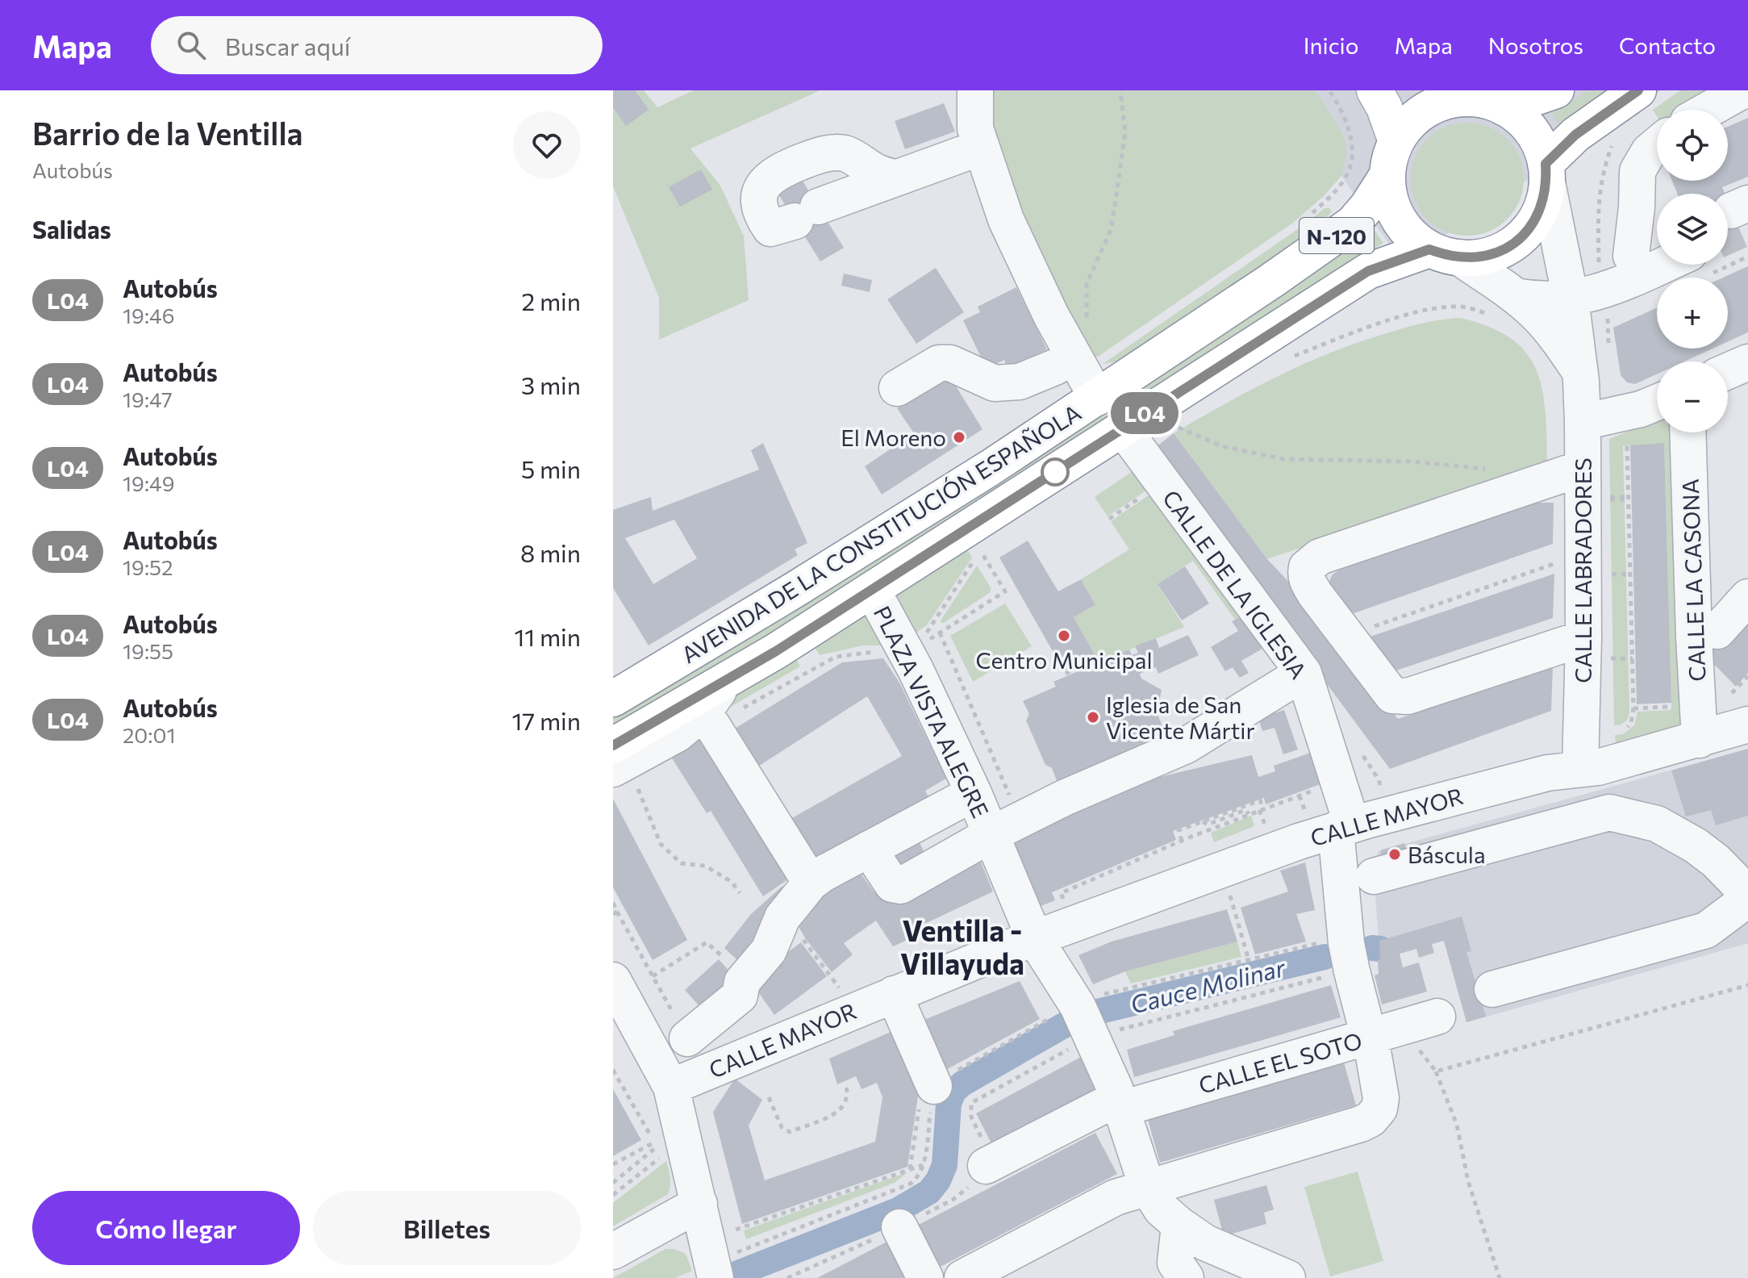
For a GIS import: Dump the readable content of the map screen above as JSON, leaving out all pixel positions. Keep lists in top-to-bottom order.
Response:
{
  "streets": {
    "main road": ["N-120", "AVENIDA DE LA CONSTITUCIÓN ESPAÑOLA"],
    "street": [
      "CALLE LABRADORES",
      "CALLE LA CASONA",
      "CALLE DE LA IGLESIA",
      "PLAZA VISTA ALEGRE",
      "CALLE MAYOR",
      "CALLE EL SOTO"
    ]
  },
  "crossings": [
    ["AVENIDA DE LA CONSTITUCIÓN ESPAÑOLA", "CALLE LABRADORES"],
    ["AVENIDA DE LA CONSTITUCIÓN ESPAÑOLA", "CALLE DE LA IGLESIA"],
    ["AVENIDA DE LA CONSTITUCIÓN ESPAÑOLA", "PLAZA VISTA ALEGRE"],
    ["CALLE LABRADORES", "CALLE MAYOR"],
    ["CALLE LA CASONA", "CALLE MAYOR"],
    ["CALLE DE LA IGLESIA", "CALLE MAYOR"],
    ["CALLE DE LA IGLESIA", "CALLE EL SOTO"]
  ],
  "districts": ["Ventilla - Villayuda"],
  "water": ["Cauce Molinar"],
  "places": [
    "El Moreno",
    "Centro Municipal",
    "Iglesia de San Vicente Mártir",
    "Báscula"
  ],
  "lines": ["bus line L04"],
  "page": {
    "header": "Mapa",
    "search": "Buscar aquí",
    "nav": [
      "Inicio",
      "Mapa",
      "Nosotros",
      "Contacto"
    ],
    "heading": [
      ["Barrio de la Ventilla", "Autobús"],
      "Salidas"
    ],
    "on_map": "L04",
    "map_buttons": ["+", "−"],
    "list": [
      {
        "mark": "L04",
        "name": "Autobús",
        "note": "19:46",
        "value": "2 min"
      },
      {
        "mark": "L04",
        "name": "Autobús",
        "note": "19:47",
        "value": "3 min"
      },
      {
        "mark": "L04",
        "name": "Autobús",
        "note": "19:49",
        "value": "5 min"
      },
      {
        "mark": "L04",
        "name": "Autobús",
        "note": "19:52",
        "value": "8 min"
      },
      {
        "mark": "L04",
        "name": "Autobús",
        "note": "19:55",
        "value": "11 min"
      },
      {
        "mark": "L04",
        "name": "Autobús",
        "note": "20:01",
        "value": "17 min"
      }
    ],
    "buttons": ["Cómo llegar", "Billetes"]
  }
}
